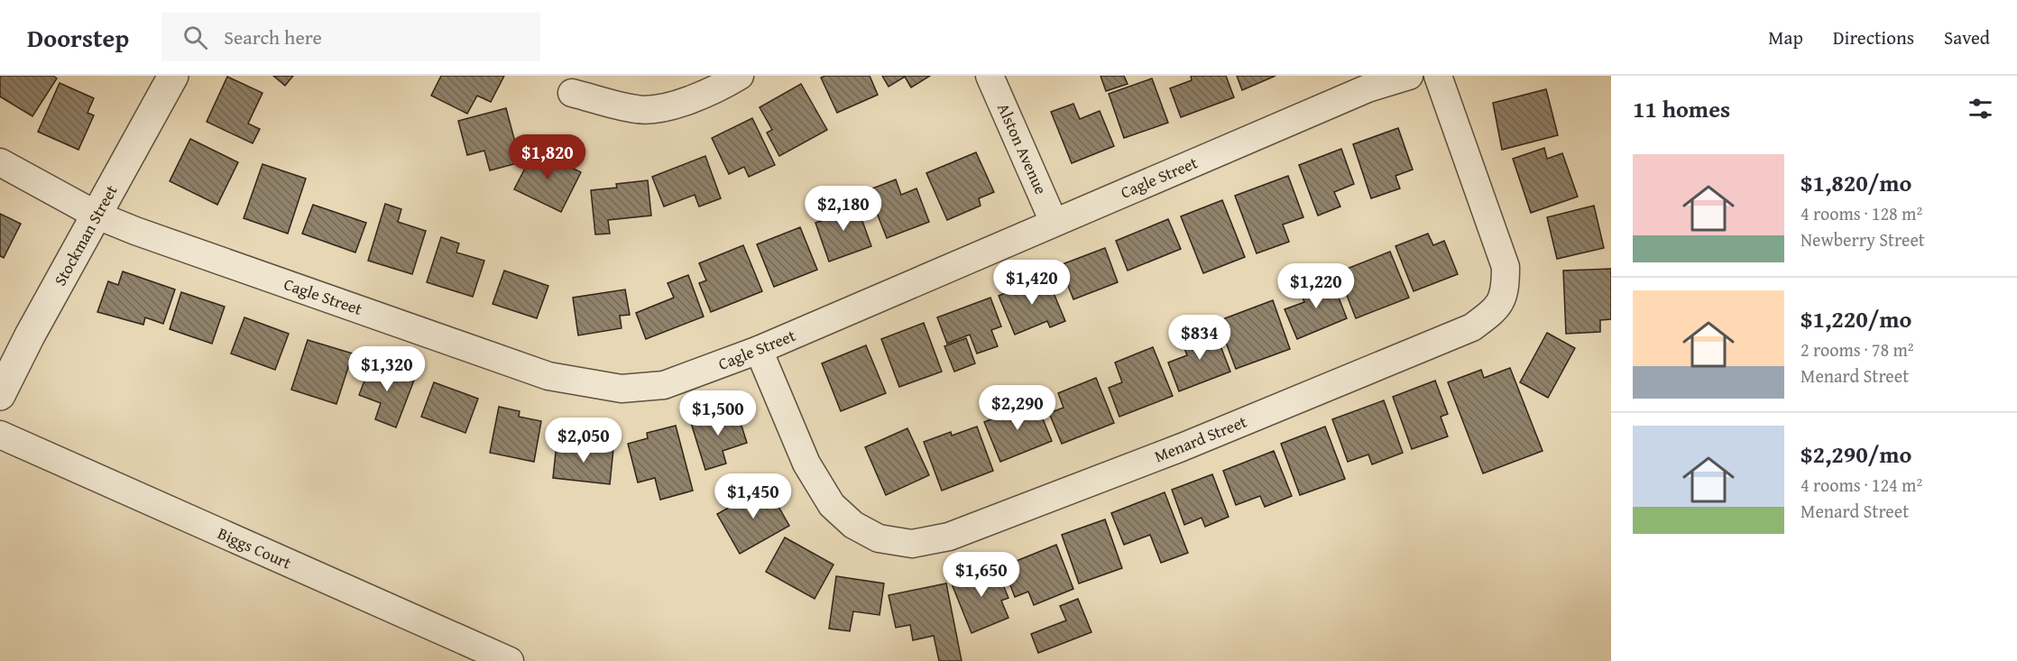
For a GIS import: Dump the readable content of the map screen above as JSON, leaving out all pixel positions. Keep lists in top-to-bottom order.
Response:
{
  "streets": {
    "street": [
      "Alston Avenue",
      "Cagle Street",
      "Stockman Street",
      "Menard Street",
      "Biggs Court"
    ]
  },
  "crossings": [
    ["Alston Avenue", "Cagle Street"],
    ["Cagle Street", "Stockman Street"],
    ["Cagle Street", "Menard Street"]
  ],
  "page": {
    "header": "Doorstep",
    "search": "Search here",
    "nav": ["Map", "Directions", "Saved"],
    "heading": "11 homes",
    "price": [
      "$1,820",
      "$2,180",
      "$1,420",
      "$1,220",
      "$834",
      "$1,320",
      "$2,290",
      "$1,500",
      "$2,050",
      "$1,450",
      "$1,650"
    ],
    "list": [
      {
        "name": "$1,820/mo",
        "note": "4 rooms · 128 m² · Newberry Street"
      },
      {
        "name": "$1,220/mo",
        "note": "2 rooms · 78 m² · Menard Street"
      },
      {
        "name": "$2,290/mo",
        "note": "4 rooms · 124 m² · Menard Street"
      }
    ]
  }
}
